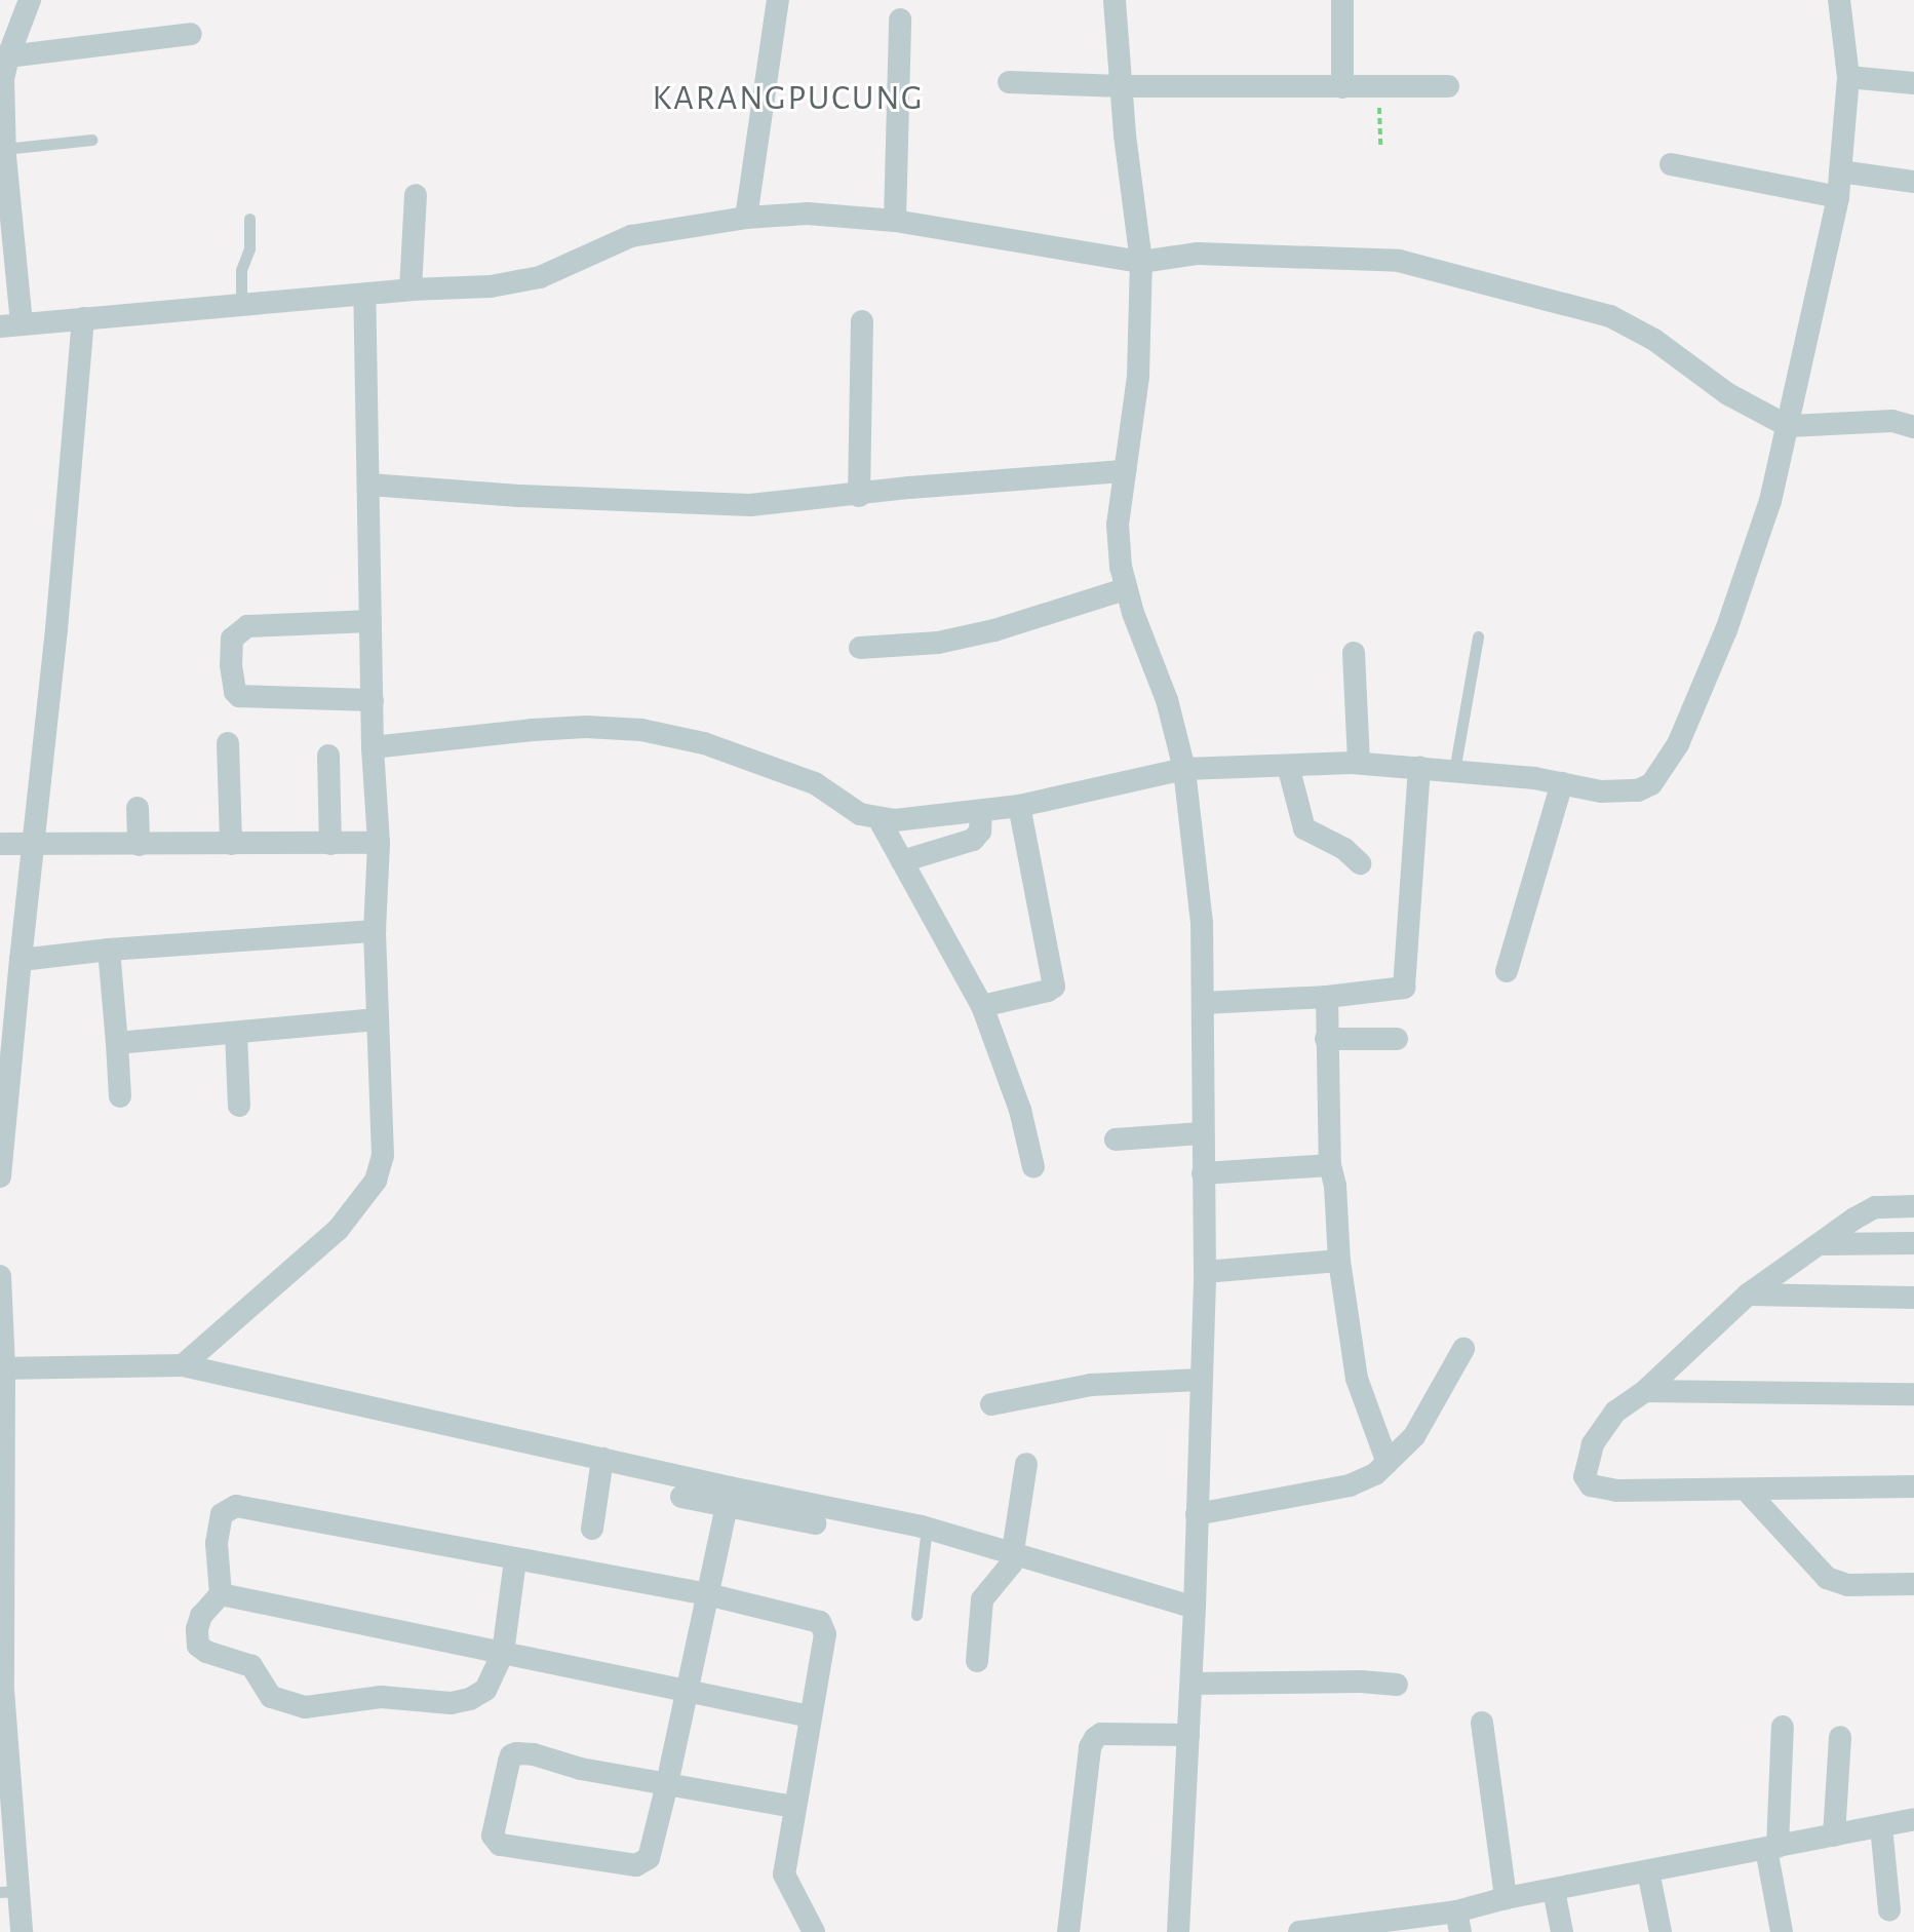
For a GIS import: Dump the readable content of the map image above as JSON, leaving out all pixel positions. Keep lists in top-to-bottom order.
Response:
{
  "districts": ["KARANGPUCUNG"]
}
